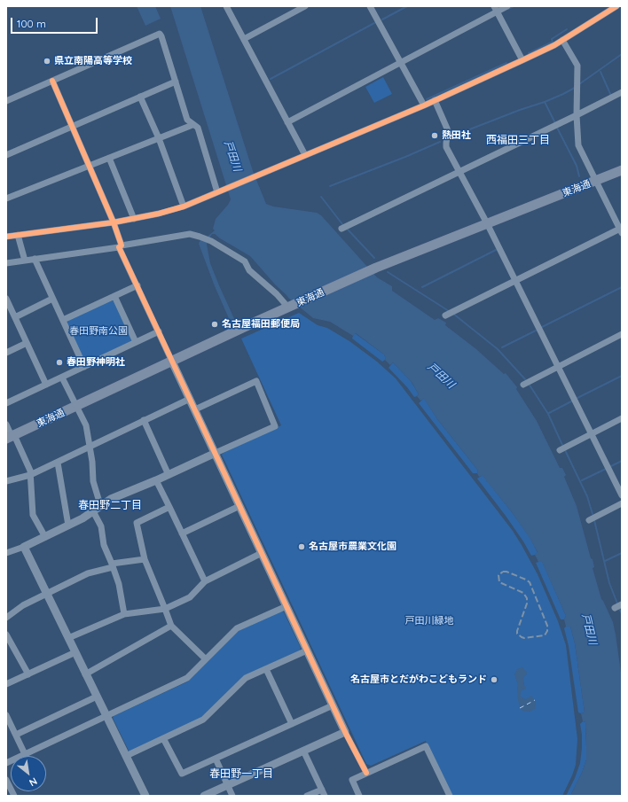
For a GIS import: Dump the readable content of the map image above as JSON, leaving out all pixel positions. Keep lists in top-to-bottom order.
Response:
{
  "streets": {
    "main road": ["東海通"]
  },
  "districts": ["西福田三丁目", "春田野二丁目", "春田野一丁目"],
  "water": ["戸田川"],
  "parks": ["春田野南公園", "戸田川緑地"],
  "places": [
    "県立南陽高等学校",
    "熱田社",
    "名古屋福田郵便局",
    "春田野神明社",
    "名古屋市農業文化園",
    "名古屋市とだがわこどもランド"
  ],
  "scale_bar": "100 m",
  "north": "bottom right"
}
